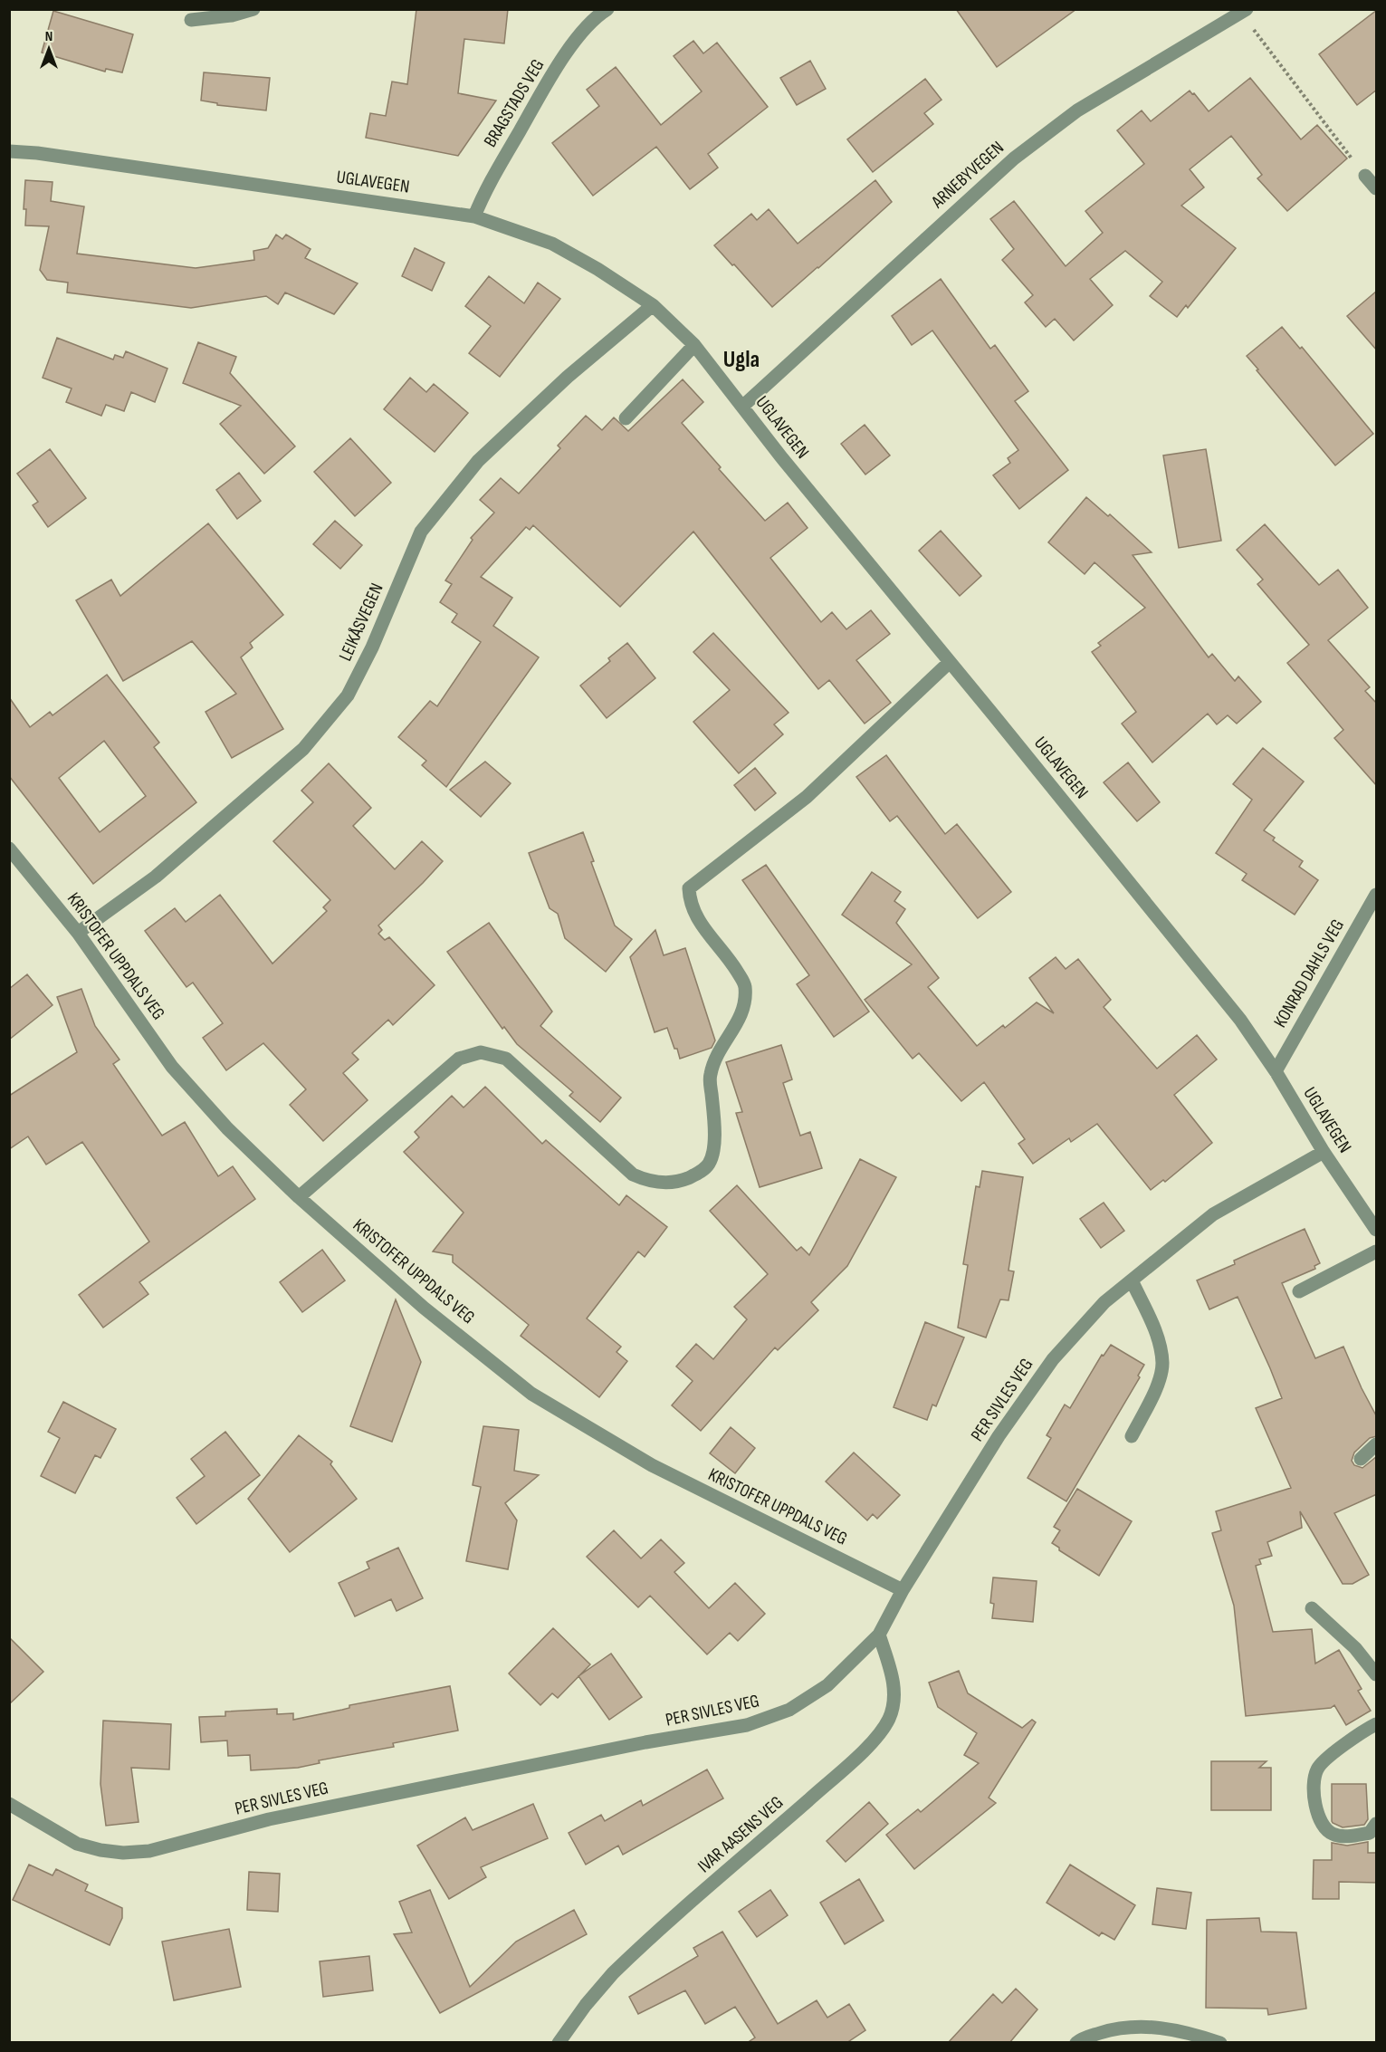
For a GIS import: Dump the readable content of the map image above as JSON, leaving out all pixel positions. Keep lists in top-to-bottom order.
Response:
{
  "streets": {
    "street": [
      "BRAGSTADS VEG",
      "ARNEBYVEGEN",
      "UGLAVEGEN",
      "LEIKÅSVEGEN",
      "KRISTOFER UPPDALS VEG",
      "KONRAD DAHLS VEG",
      "PER SIVLES VEG",
      "IVAR AASENS VEG"
    ]
  },
  "crossings": [
    ["BRAGSTADS VEG", "UGLAVEGEN"],
    ["ARNEBYVEGEN", "UGLAVEGEN"],
    ["UGLAVEGEN", "LEIKÅSVEGEN"],
    ["UGLAVEGEN", "KONRAD DAHLS VEG"],
    ["UGLAVEGEN", "PER SIVLES VEG"],
    ["LEIKÅSVEGEN", "KRISTOFER UPPDALS VEG"],
    ["KRISTOFER UPPDALS VEG", "PER SIVLES VEG"],
    ["PER SIVLES VEG", "IVAR AASENS VEG"]
  ],
  "districts": ["Ugla"],
  "north": "top"
}
